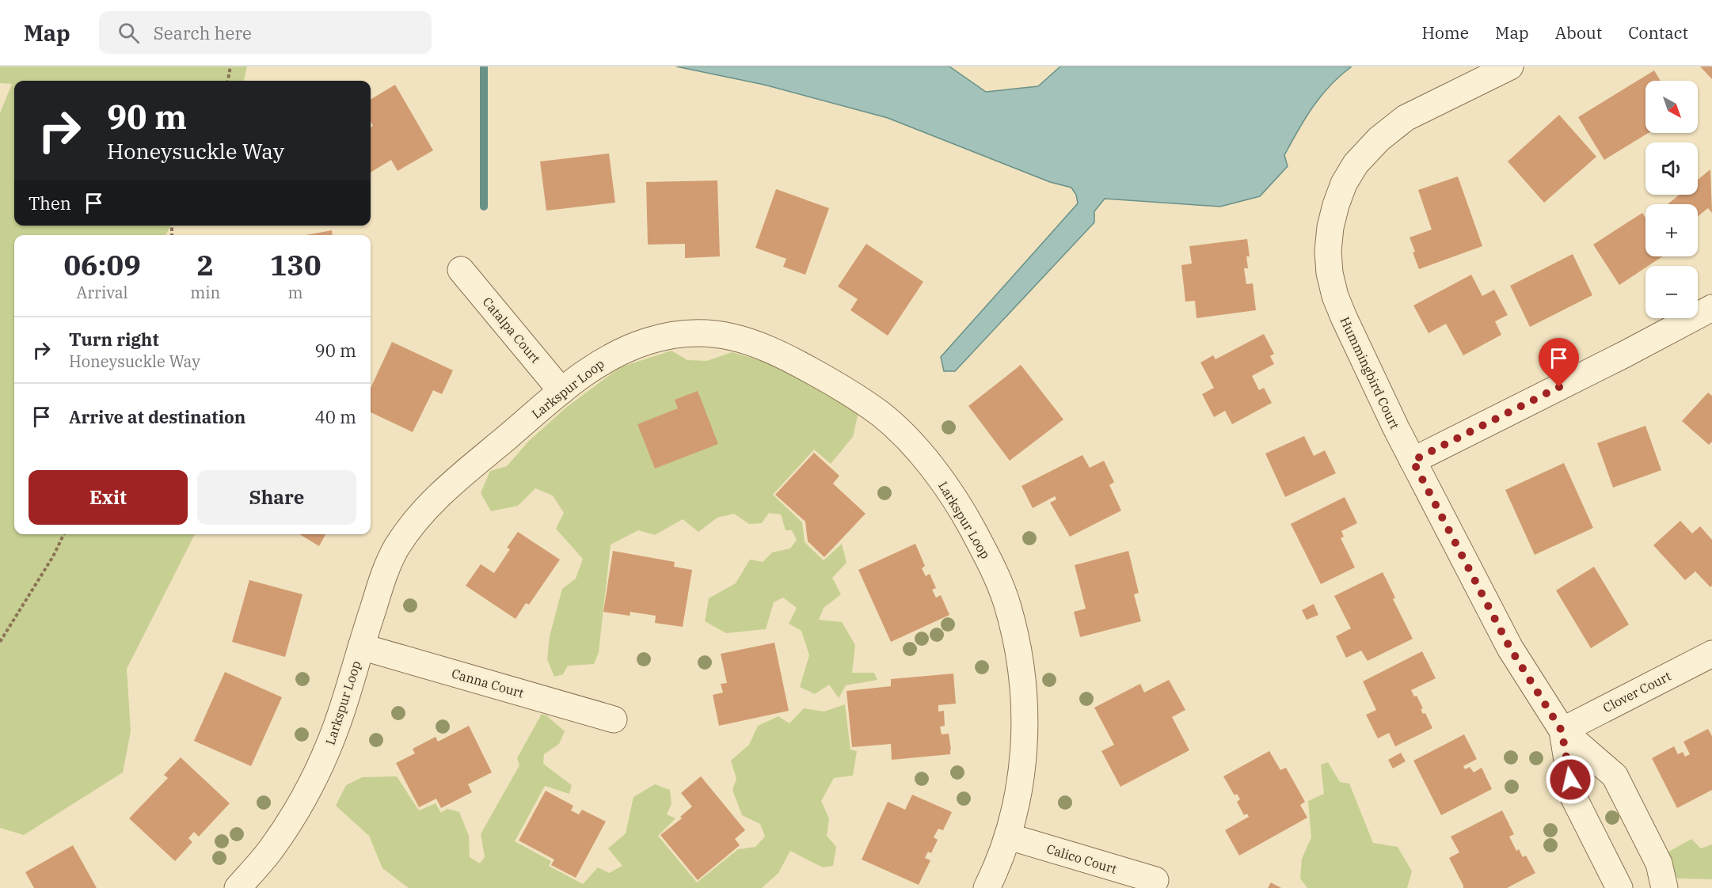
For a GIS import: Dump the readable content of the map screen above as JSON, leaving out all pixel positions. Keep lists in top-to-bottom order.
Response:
{
  "streets": {
    "street": [
      "Catalpa Court",
      "Hummingbird Court",
      "Larkspur Loop",
      "Canna Court",
      "Clover Court",
      "Calico Court"
    ]
  },
  "crossings": [
    ["Catalpa Court", "Larkspur Loop"],
    ["Hummingbird Court", "Clover Court"],
    ["Larkspur Loop", "Canna Court"],
    ["Larkspur Loop", "Calico Court"]
  ],
  "north": "bottom right",
  "page": {
    "header": "Map",
    "search": "Search here",
    "nav": [
      "Home",
      "Map",
      "About",
      "Contact"
    ],
    "map_buttons": ["+", "−"],
    "turn": ["90 m", "Honeysuckle Way"],
    "then": "Then",
    "eta": [
      "06:09",
      "Arrival",
      "2",
      "min",
      "130",
      "m"
    ],
    "list": [
      {
        "name": "Turn right",
        "note": "Honeysuckle Way",
        "value": "90 m"
      },
      {
        "name": "Arrive at destination",
        "value": "40 m"
      }
    ],
    "buttons": ["Exit", "Share"]
  }
}
